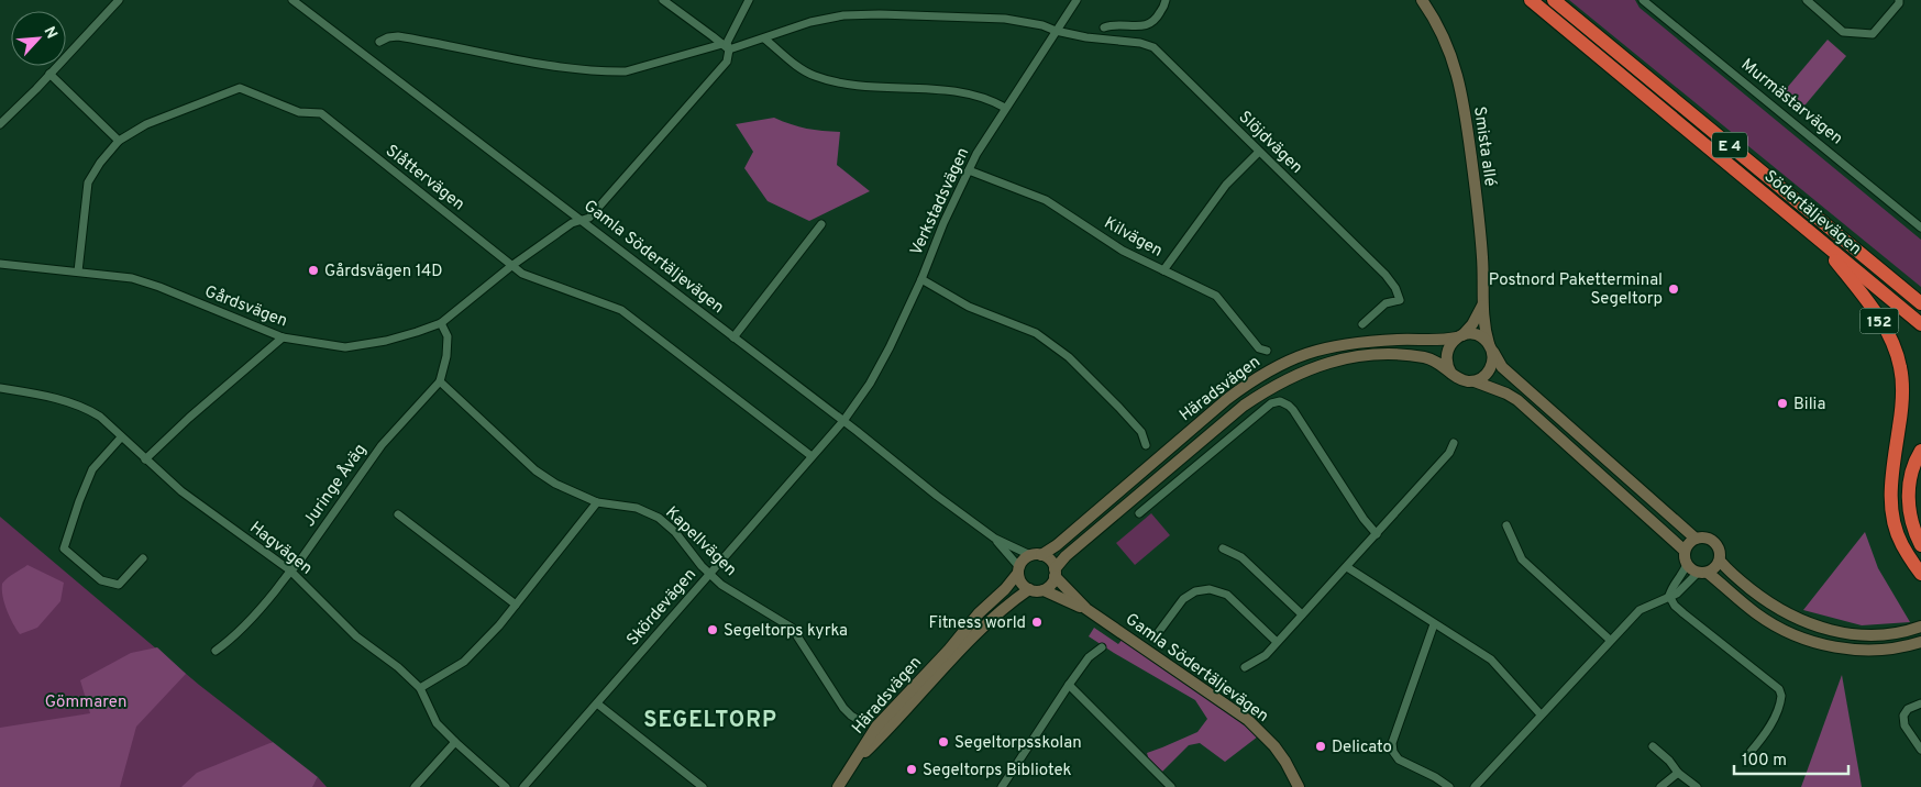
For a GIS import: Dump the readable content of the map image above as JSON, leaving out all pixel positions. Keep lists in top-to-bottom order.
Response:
{
  "streets": {
    "highway": ["E 4", "Södertäljevägen", "152"],
    "main road": ["Smista allé", "Gamla Södertäljevägen", "Häradsvägen"],
    "street": [
      "Murmästarvägen",
      "Slöjdvägen",
      "Slåttervägen",
      "Verkstadsvägen",
      "Kilvägen",
      "Gårdsvägen",
      "Juringe Åväg",
      "Kapellvägen",
      "Hagvägen",
      "Skördevägen"
    ]
  },
  "crossings": [
    ["Slöjdvägen", "Verkstadsvägen"],
    ["Slöjdvägen", "Gårdsvägen"],
    ["Smista allé", "Häradsvägen"],
    ["Slåttervägen", "Gårdsvägen"],
    ["Slåttervägen", "Skördevägen"],
    ["Verkstadsvägen", "Kilvägen"],
    ["Verkstadsvägen", "Gamla Södertäljevägen"],
    ["Verkstadsvägen", "Skördevägen"],
    ["Södertäljevägen", "152"],
    ["Gamla Södertäljevägen", "Gårdsvägen"],
    ["Gamla Södertäljevägen", "Häradsvägen"],
    ["Gamla Södertäljevägen", "Skördevägen"],
    ["Gårdsvägen", "Juringe Åväg"],
    ["Juringe Åväg", "Kapellvägen"],
    ["Juringe Åväg", "Hagvägen"],
    ["Kapellvägen", "Skördevägen"]
  ],
  "districts": ["SEGELTORP"],
  "parks": ["Gömmaren"],
  "places": [
    "Gårdsvägen 14D",
    "Postnord Paketterminal Segeltorp",
    "Bilia",
    "Fitness world",
    "Segeltorps kyrka",
    "Segeltorpsskolan",
    "Delicato",
    "Segeltorps Bibliotek"
  ],
  "scale_bar": "100 m",
  "north": "top right"
}
